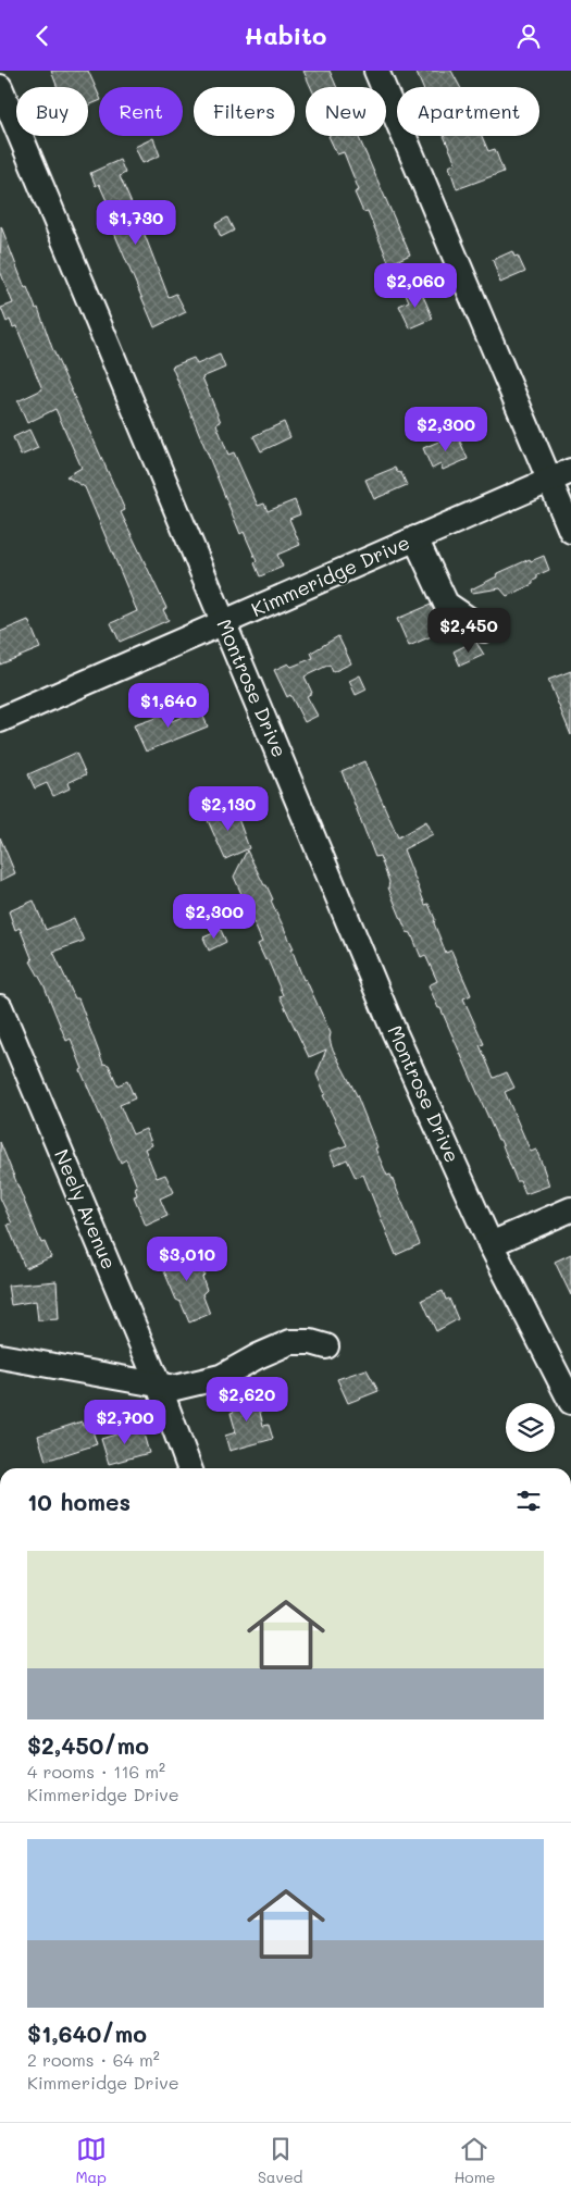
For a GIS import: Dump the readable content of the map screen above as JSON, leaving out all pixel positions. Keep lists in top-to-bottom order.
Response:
{
  "streets": {
    "street": ["Kimmeridge Drive", "Montrose Drive", "Neely Avenue"]
  },
  "crossings": [
    ["Kimmeridge Drive", "Montrose Drive"]
  ],
  "page": {
    "header": "Habito",
    "chip": [
      "Buy",
      "Rent",
      "Filters",
      "New",
      "Apartment"
    ],
    "price": [
      "$1,730",
      "$2,060",
      "$2,300",
      "$2,450",
      "$1,640",
      "$2,130",
      "$2,300",
      "$3,010",
      "$2,620",
      "$2,700"
    ],
    "heading": "10 homes",
    "list": [
      {
        "name": "$2,450/mo",
        "note": "4 rooms · 116 m² · Kimmeridge Drive"
      },
      {
        "name": "$1,640/mo",
        "note": "2 rooms · 64 m² · Kimmeridge Drive"
      }
    ],
    "tabs": ["Map", "Saved", "Home"]
  }
}
